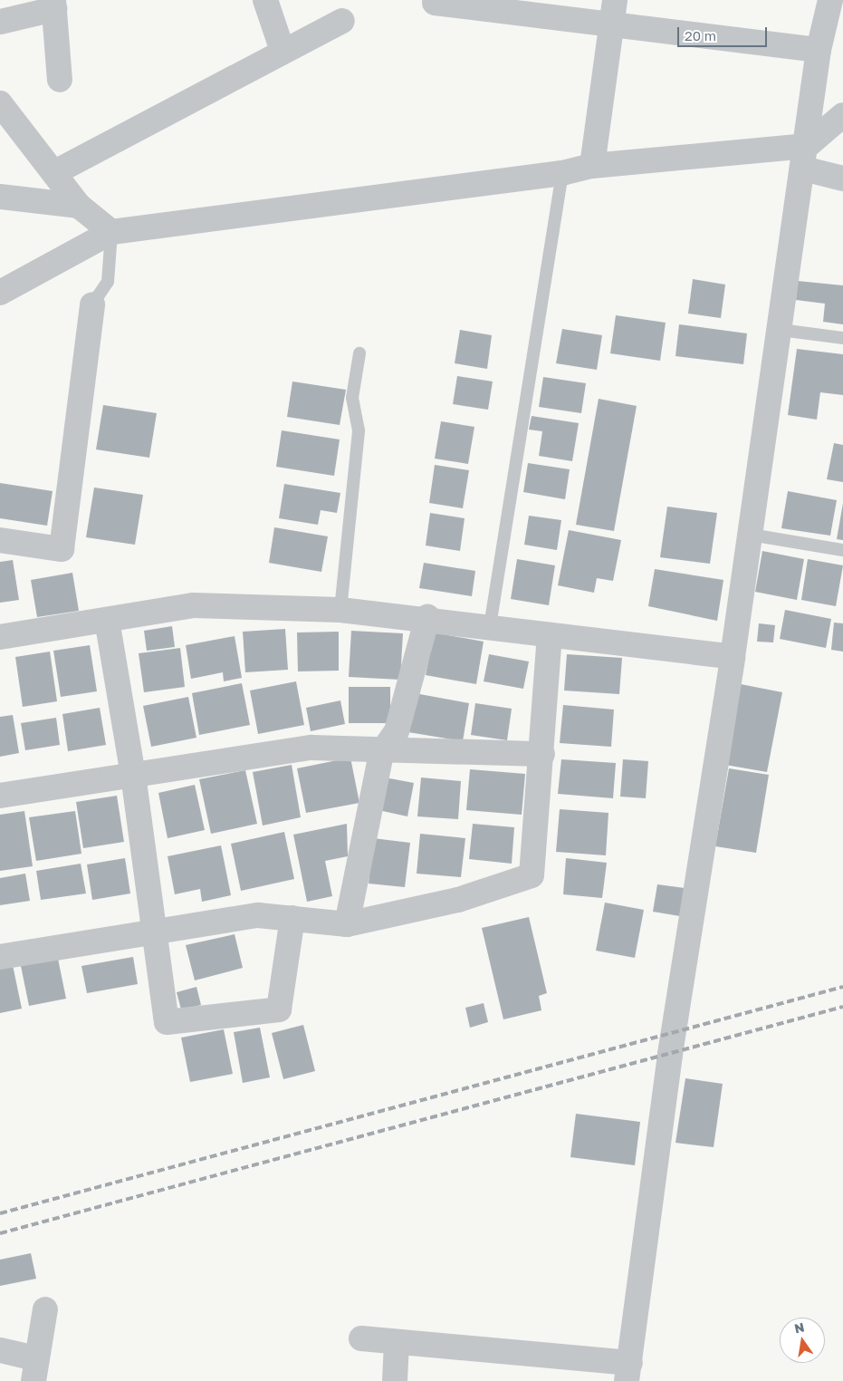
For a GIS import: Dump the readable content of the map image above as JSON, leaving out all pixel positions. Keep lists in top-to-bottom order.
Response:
{
  "scale_bar": "20 m",
  "north": "top"
}
